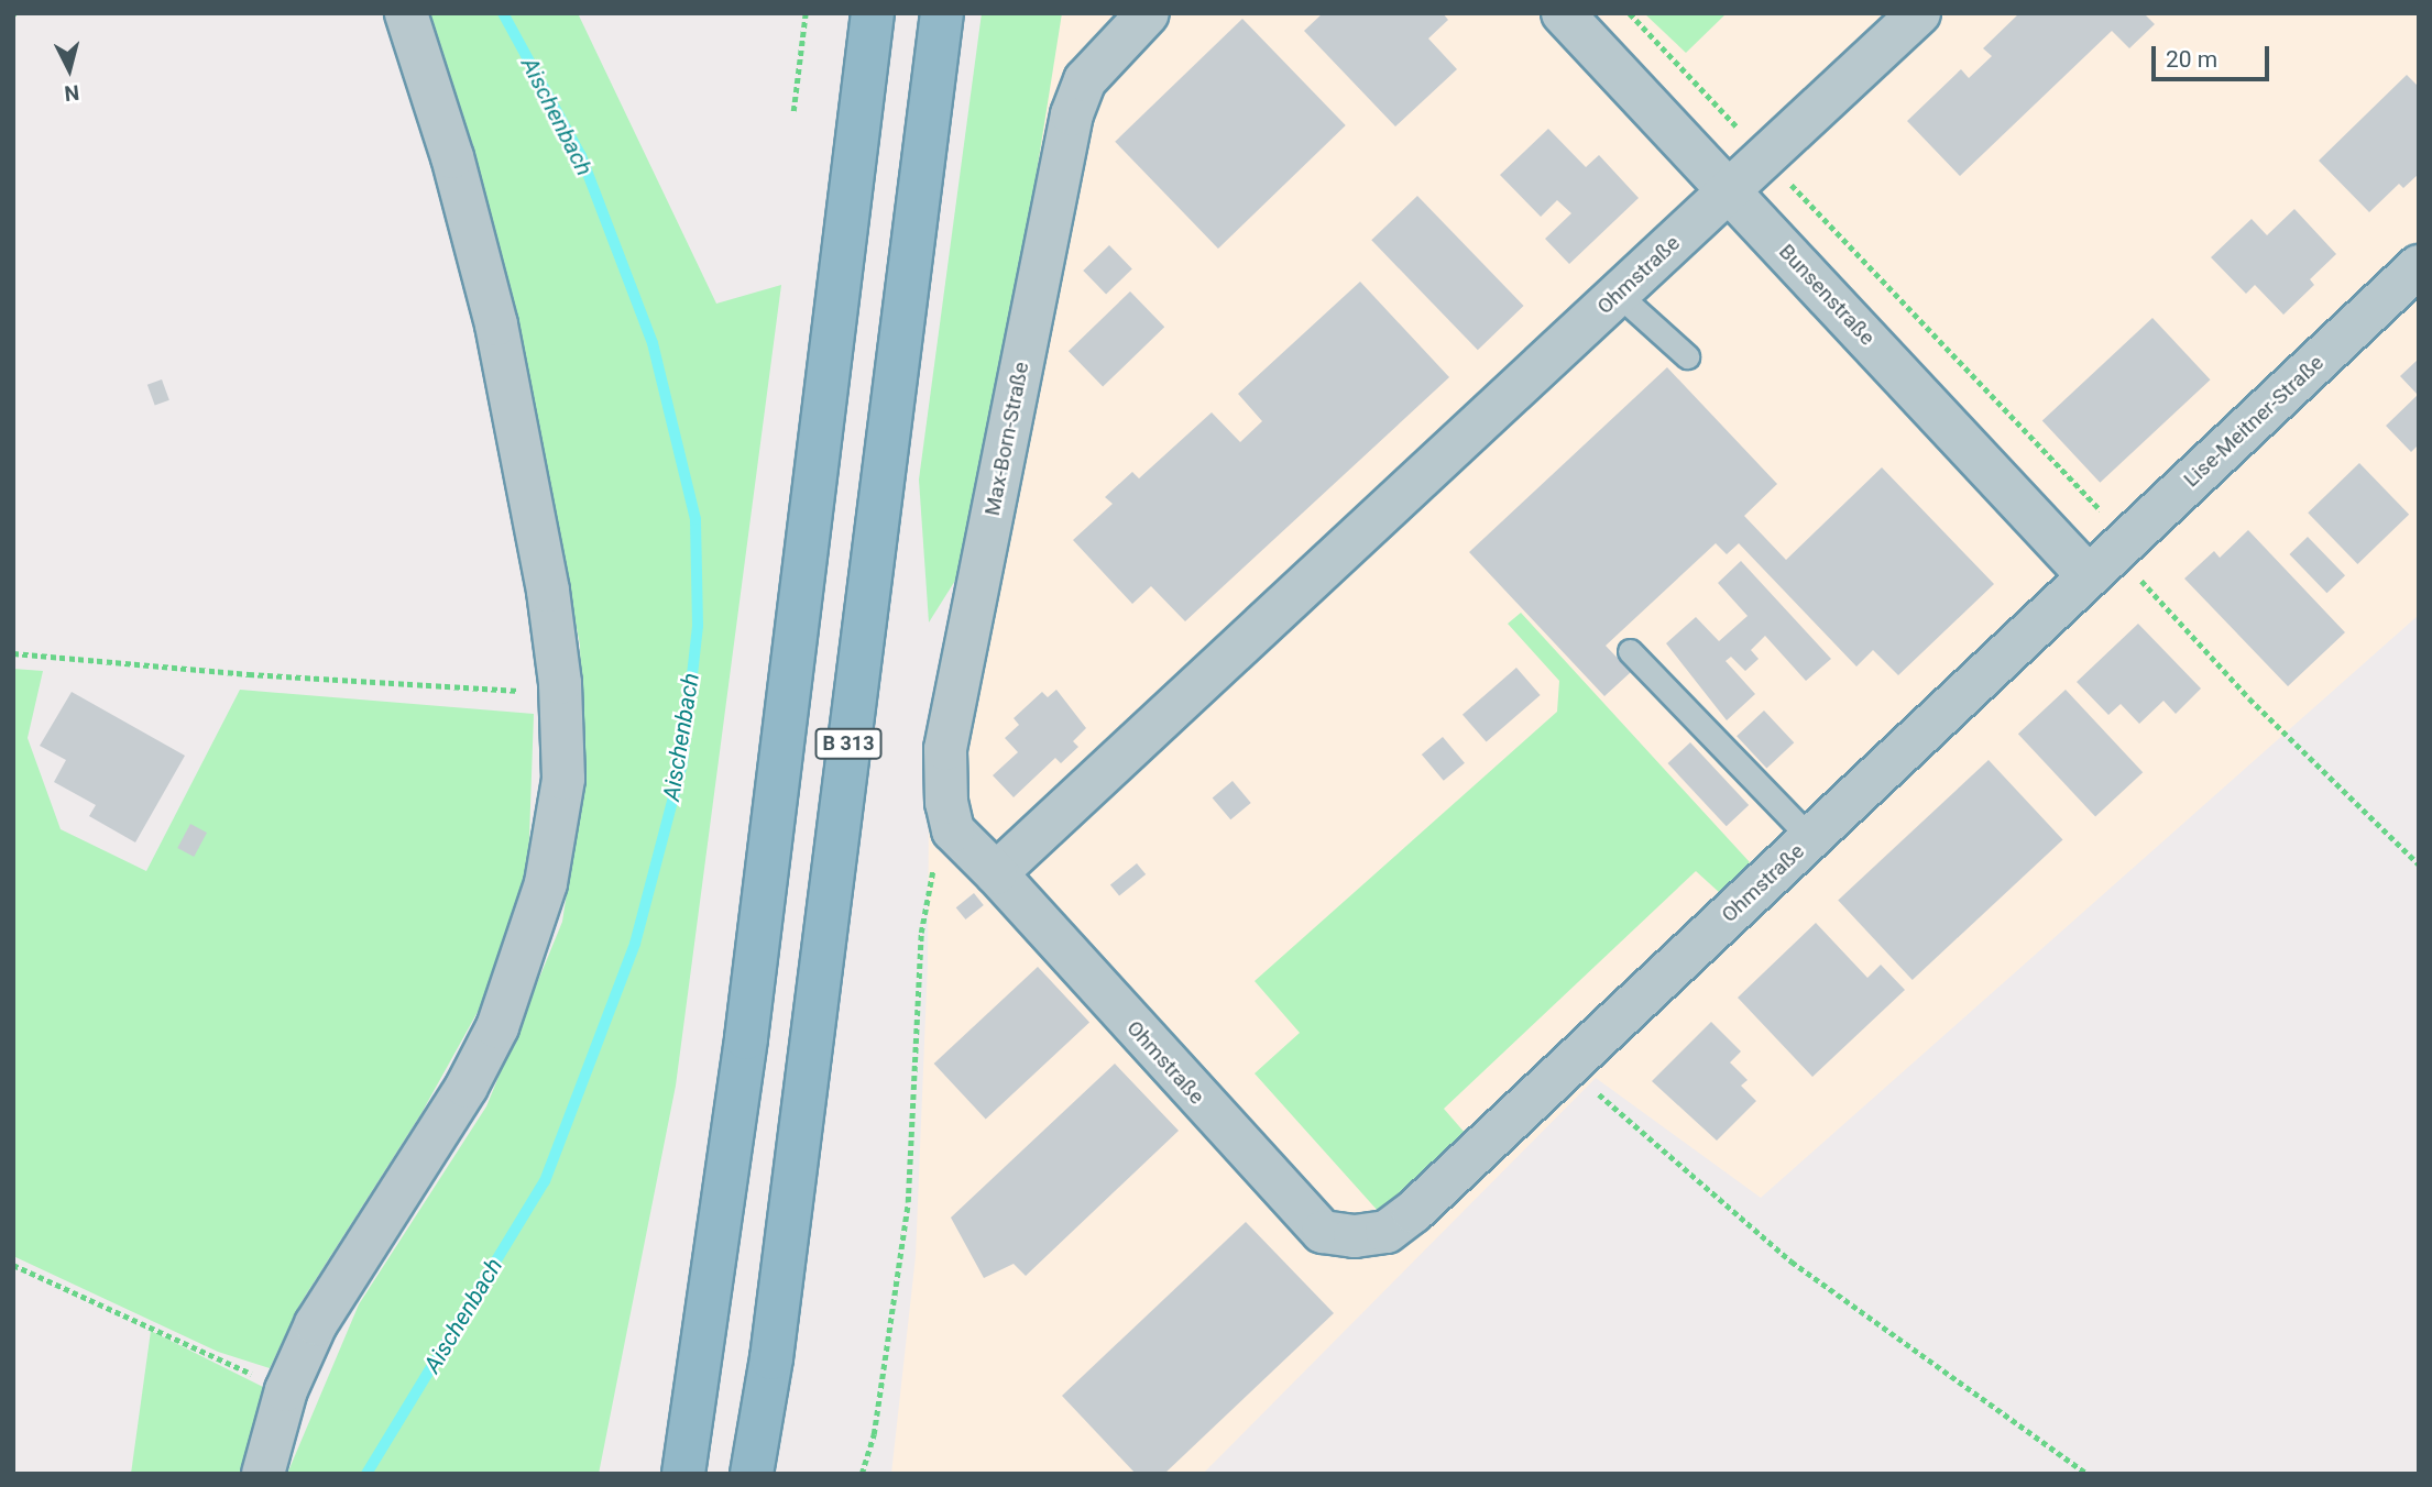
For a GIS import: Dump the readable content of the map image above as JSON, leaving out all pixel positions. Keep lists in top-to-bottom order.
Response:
{
  "streets": {
    "highway": ["B 313"],
    "street": [
      "Ohmstraße",
      "Bunsenstraße",
      "Lise-Meitner-Straße",
      "Max-Born-Straße"
    ]
  },
  "crossings": [
    ["Ohmstraße", "Bunsenstraße"],
    ["Ohmstraße", "Lise-Meitner-Straße"],
    ["Bunsenstraße", "Lise-Meitner-Straße"]
  ],
  "water": ["Aischenbach"],
  "scale_bar": "20 m",
  "north": "bottom"
}
